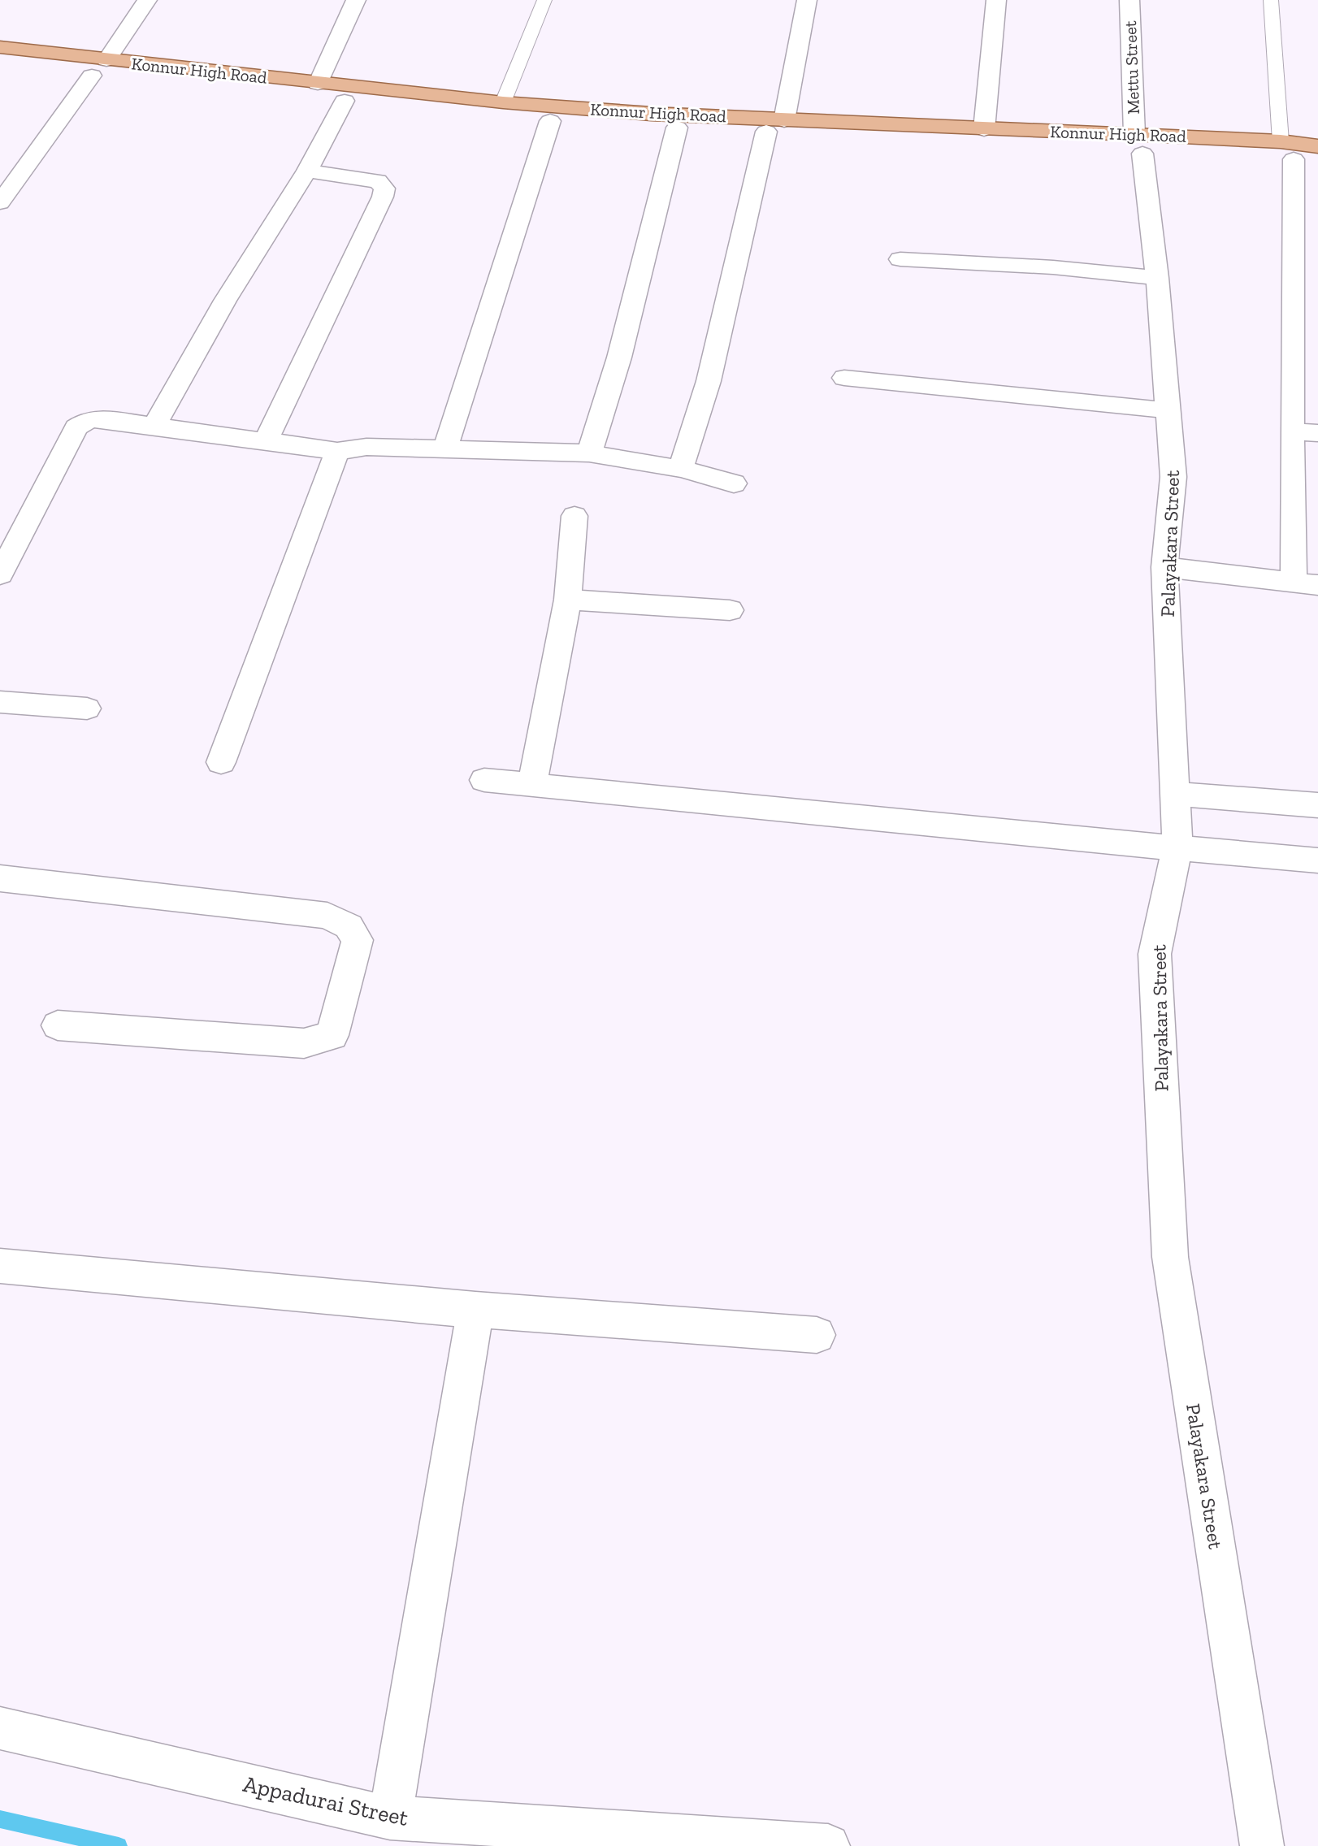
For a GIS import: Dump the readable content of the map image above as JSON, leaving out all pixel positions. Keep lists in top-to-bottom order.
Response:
{
  "streets": {
    "main road": ["Konnur High Road"],
    "street": ["Mettu Street", "Palayakara Street", "Appadurai Street"]
  },
  "crossings": [
    ["Mettu Street", "Konnur High Road"],
    ["Mettu Street", "Palayakara Street"],
    ["Konnur High Road", "Palayakara Street"]
  ]
}
